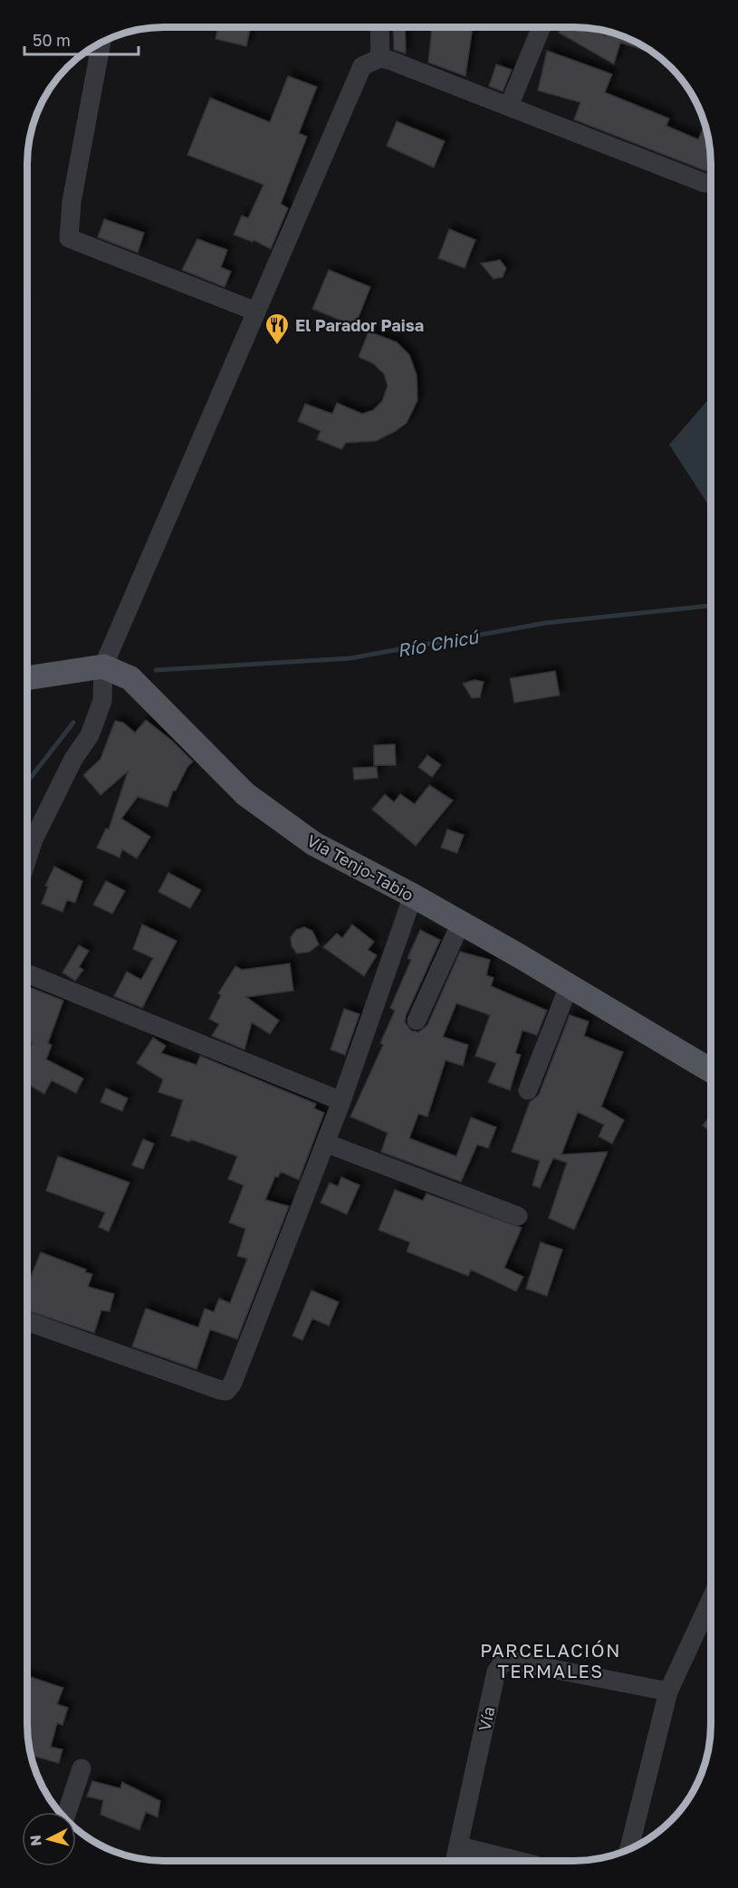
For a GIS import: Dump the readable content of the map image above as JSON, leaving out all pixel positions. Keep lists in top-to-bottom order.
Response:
{
  "streets": {
    "main road": ["Vía Tenjo-Tabio"],
    "street": ["Vía"]
  },
  "districts": ["PARCELACIÓN TERMALES"],
  "water": ["Río Chicú"],
  "places": {
    "restaurant": ["El Parador Paisa"]
  },
  "scale_bar": "50 m",
  "north": "left"
}
